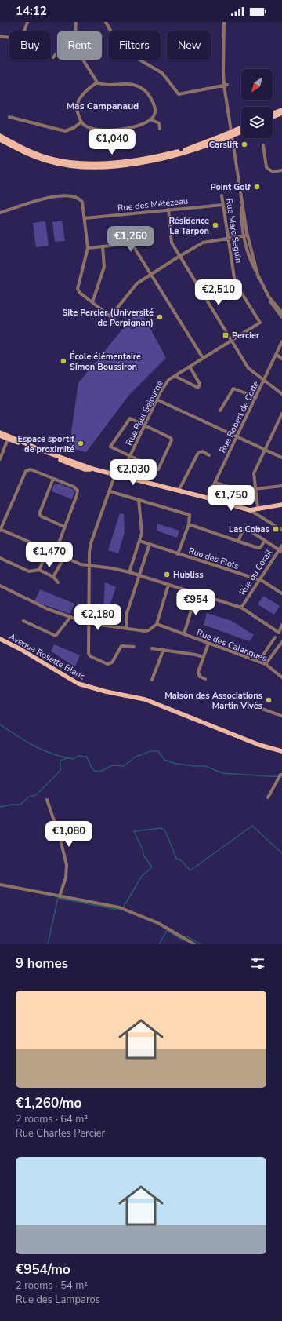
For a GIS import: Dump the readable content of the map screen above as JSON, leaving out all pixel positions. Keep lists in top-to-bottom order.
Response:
{
  "streets": {
    "main road": ["Avenue Rosette Blanc"],
    "street": [
      "Rue des Métézeau",
      "Rue Marc Seguin",
      "Rue Paul Sejourné",
      "Rue Robert de Cotte",
      "Rue des Flots",
      "Rue du Corail",
      "Rue des Calanques"
    ]
  },
  "crossings": [
    ["Rue des Métézeau", "Rue Marc Seguin"],
    ["Rue Marc Seguin", "Rue Paul Sejourné"],
    ["Rue des Flots", "Rue du Corail"]
  ],
  "districts": ["Mas Campanaud"],
  "places": {
    "other": [
      "Carslift",
      "Point Golf",
      "Résidence Le Tarpon",
      "Site Percier (Université de Perpignan)",
      "École élémentaire Simon Boussiron",
      "Espace sportif de proximité",
      "Hubliss",
      "Maison des Associations Martin Vivès"
    ],
    "transit": ["Percier", "Las Cobas"]
  },
  "north": "bottom left",
  "page": {
    "status": "14:12",
    "chip": [
      "Buy",
      "Rent",
      "Filters",
      "New"
    ],
    "price": [
      "€1,040",
      "€1,260",
      "€2,510",
      "€2,030",
      "€1,750",
      "€1,470",
      "€954",
      "€2,180",
      "€1,080"
    ],
    "heading": "9 homes",
    "list": [
      {
        "name": "€1,260/mo",
        "note": "2 rooms · 64 m² · Rue Charles Percier"
      },
      {
        "name": "€954/mo",
        "note": "2 rooms · 54 m² · Rue des Lamparos"
      }
    ]
  }
}
